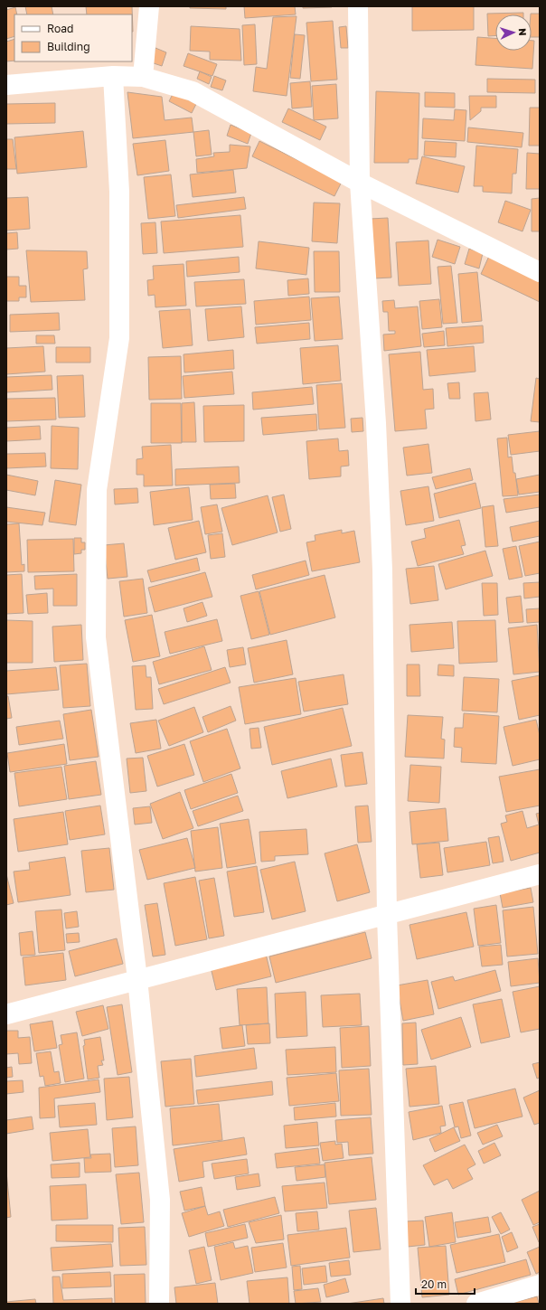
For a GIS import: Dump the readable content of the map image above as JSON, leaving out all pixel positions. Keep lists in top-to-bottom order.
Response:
{
  "legend": ["Road", "Building"],
  "scale_bar": "20 m",
  "north": "right"
}
